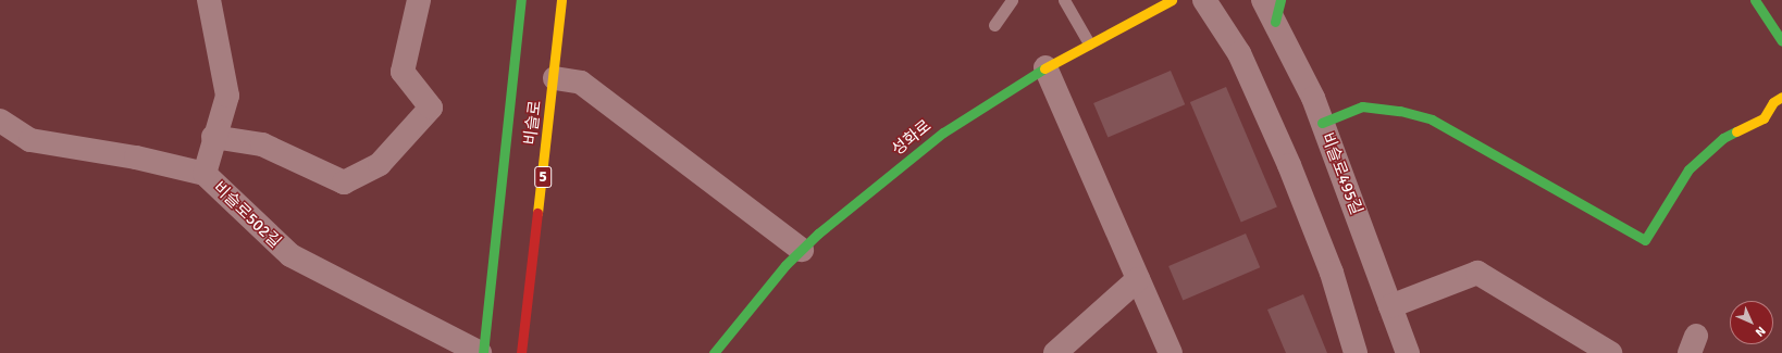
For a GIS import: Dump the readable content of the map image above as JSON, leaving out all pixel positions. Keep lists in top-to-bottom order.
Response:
{
  "streets": {
    "main road": ["비슬로", "성화로", "5"],
    "street": ["비슬로495길", "비슬로502길"]
  },
  "crossings": [
    ["비슬로", "비슬로502길"]
  ],
  "north": "bottom right"
}
